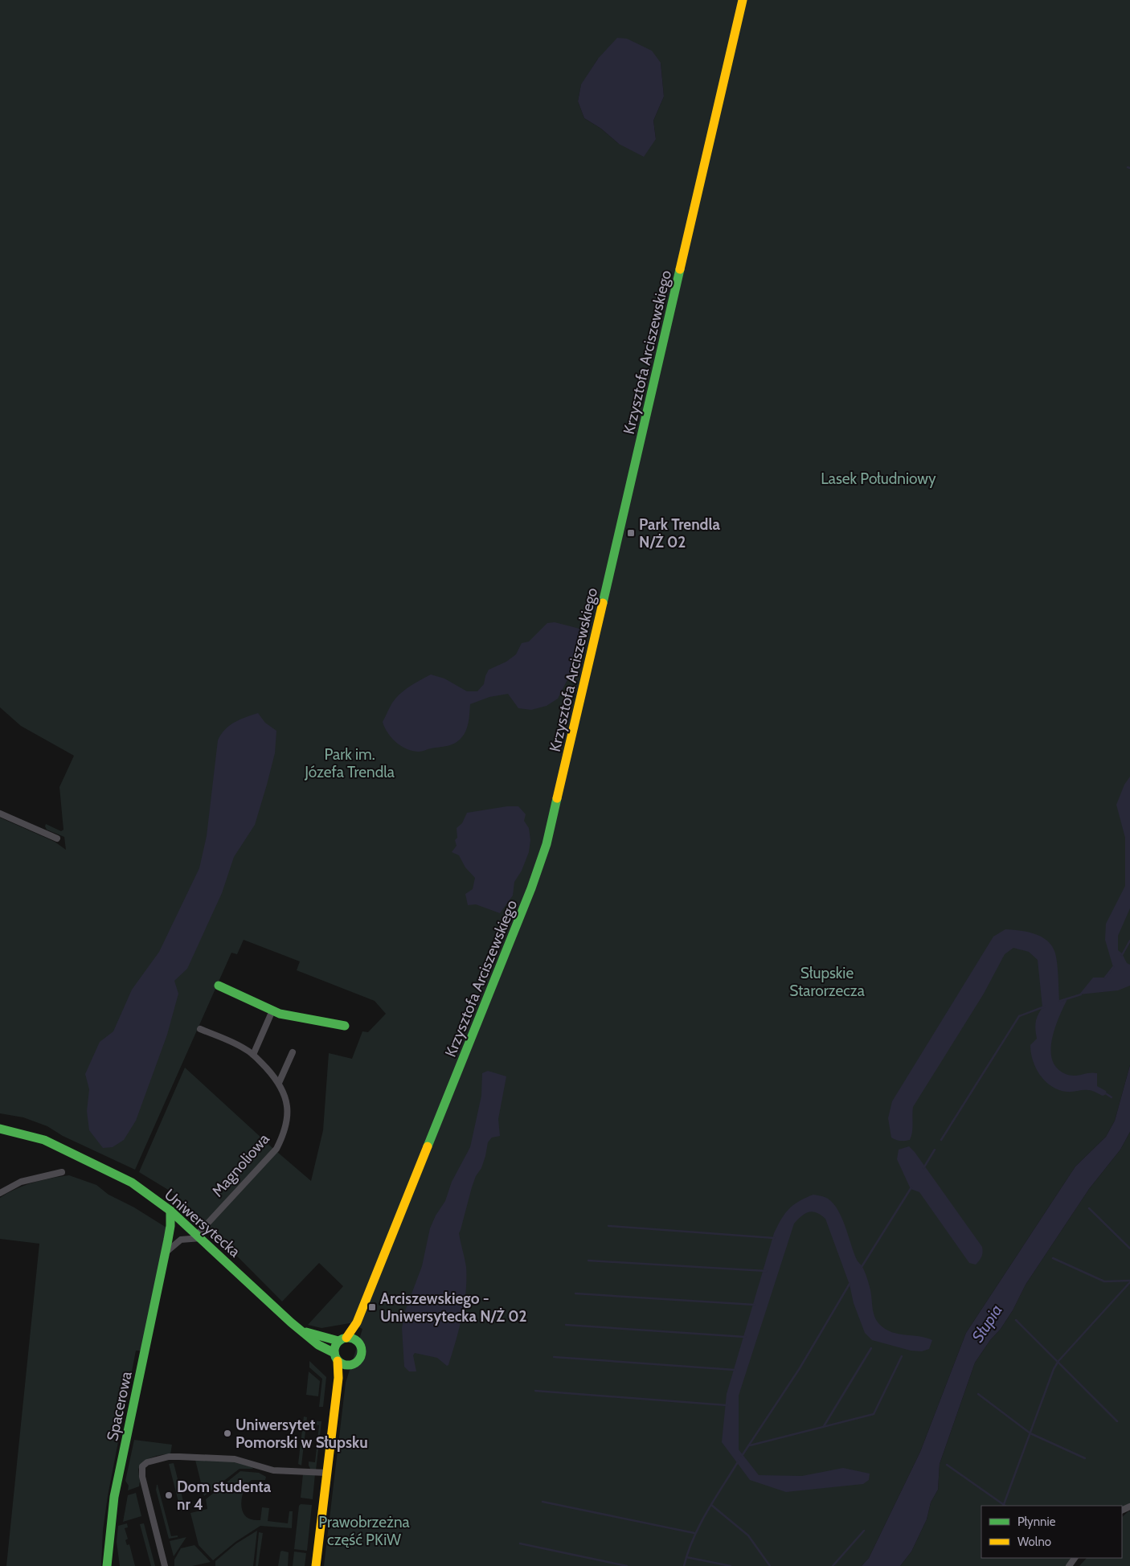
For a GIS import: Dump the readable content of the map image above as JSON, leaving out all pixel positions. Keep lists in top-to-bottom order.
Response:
{
  "streets": {
    "street": [
      "Krzysztofa Arciszewskiego",
      "Magnoliowa",
      "Uniwersytecka",
      "Spacerowa"
    ]
  },
  "crossings": [
    ["Krzysztofa Arciszewskiego", "Uniwersytecka"],
    ["Magnoliowa", "Uniwersytecka"],
    ["Uniwersytecka", "Spacerowa"]
  ],
  "water": ["Słupia"],
  "parks": [
    "Lasek Południowy",
    "Park im. Józefa Trendla",
    "Słupskie Starorzecza",
    "Prawobrzeżna część PKiW"
  ],
  "places": {
    "transit": ["Park Trendla N/Ż 02", "Arciszewskiego - Uniwersytecka N/Ż 02"],
    "other": ["Uniwersytet Pomorski w Słupsku", "Dom studenta nr 4"]
  },
  "legend": ["Płynnie", "Wolno"]
}
